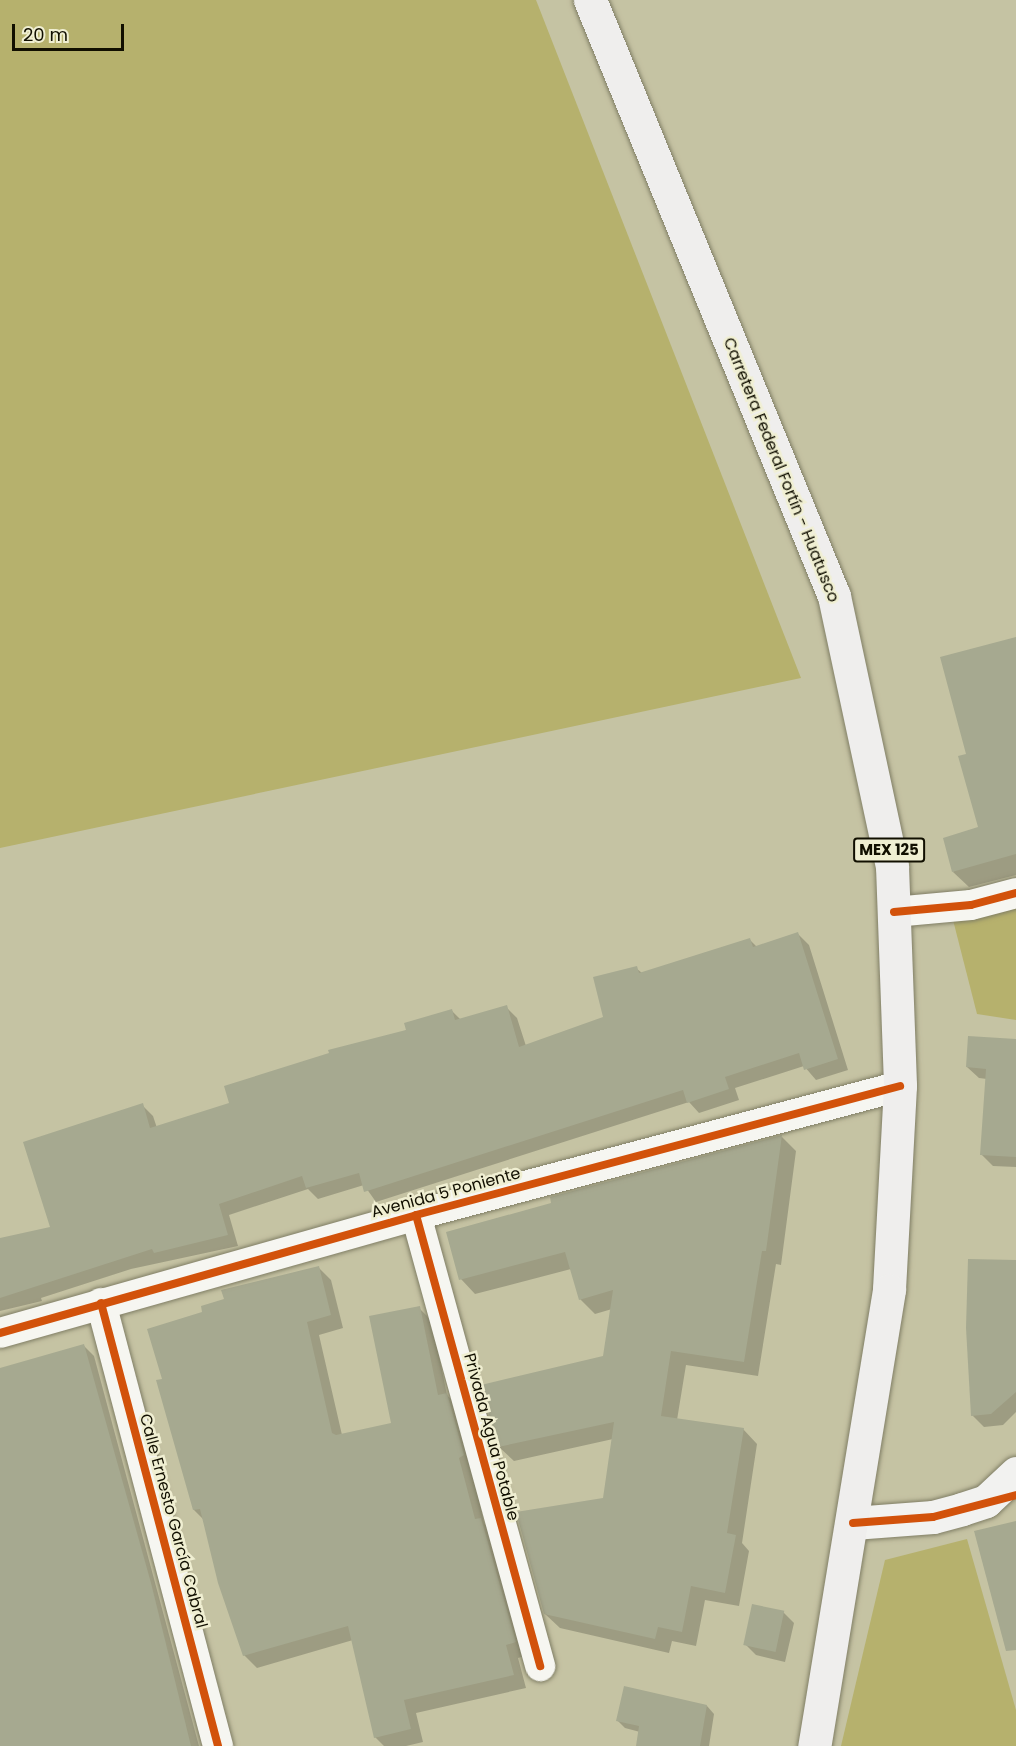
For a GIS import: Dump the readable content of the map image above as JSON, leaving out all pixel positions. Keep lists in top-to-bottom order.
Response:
{
  "streets": {
    "main road": ["Carretera Federal Fortín - Huatusco", "MEX 125"],
    "street": ["Avenida 5 Poniente", "Privada Agua Potable", "Calle Ernesto García Cabral"]
  },
  "crossings": [
    ["Carretera Federal Fortín - Huatusco", "Avenida 5 Poniente"],
    ["Avenida 5 Poniente", "Privada Agua Potable"],
    ["Avenida 5 Poniente", "Calle Ernesto García Cabral"]
  ],
  "scale_bar": "20 m"
}
